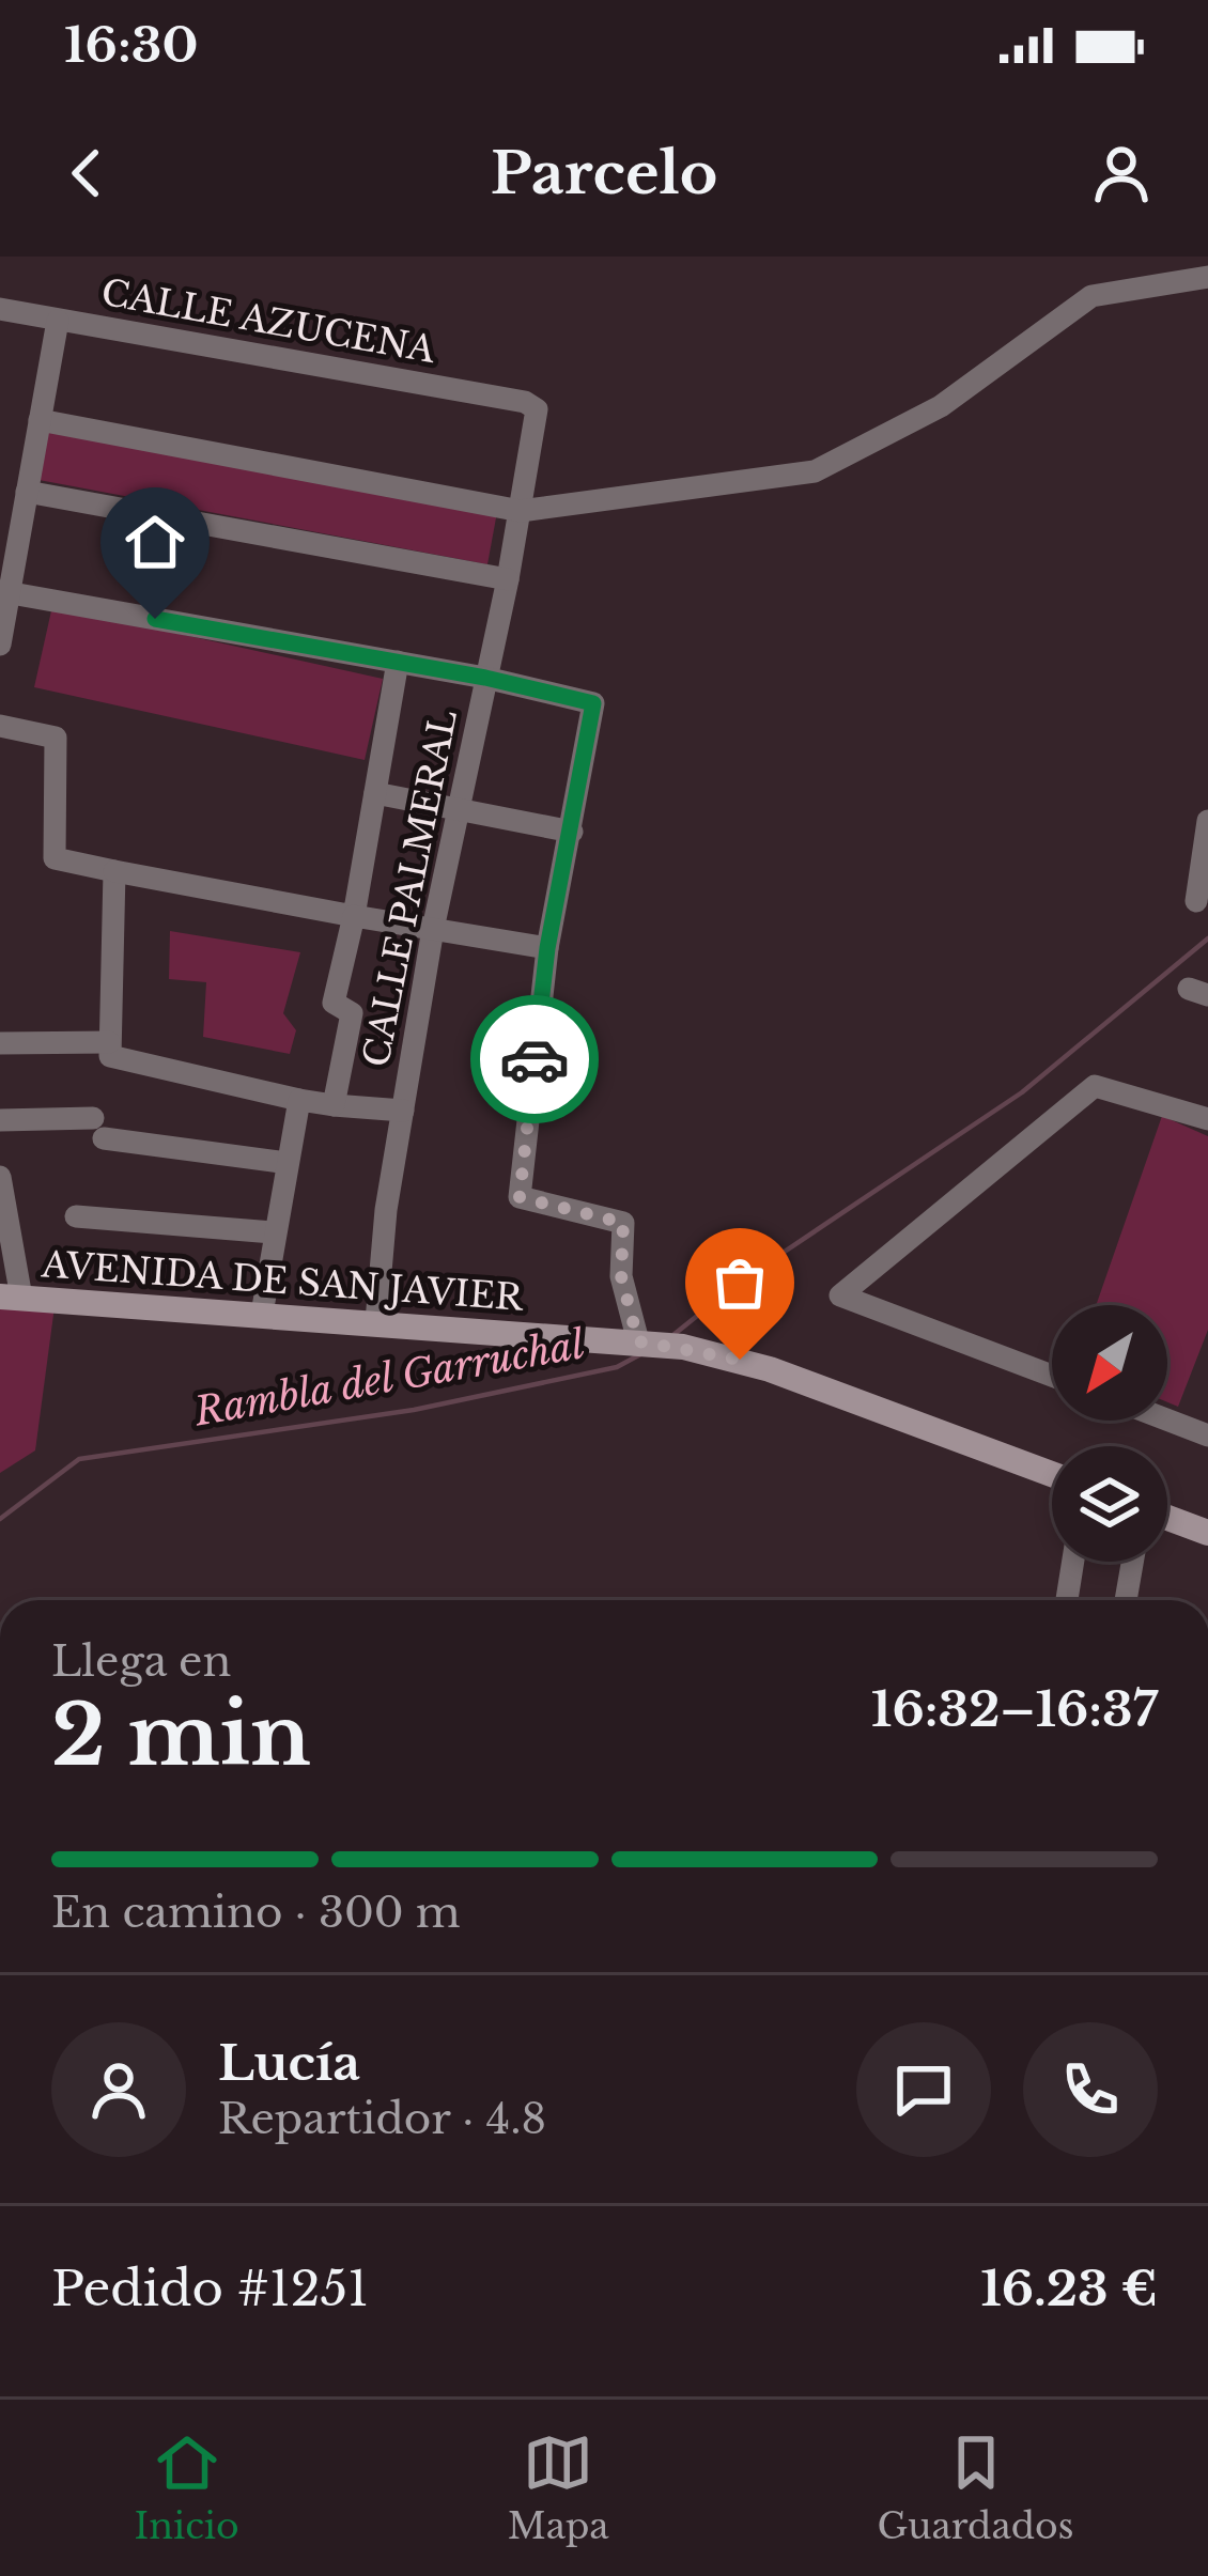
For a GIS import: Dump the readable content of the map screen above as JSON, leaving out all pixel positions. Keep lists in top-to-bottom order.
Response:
{
  "streets": {
    "main road": ["AVENIDA DE SAN JAVIER"],
    "street": ["CALLE AZUCENA", "CALLE PALMERAL"]
  },
  "crossings": [
    ["CALLE AZUCENA", "CALLE PALMERAL"],
    ["CALLE PALMERAL", "AVENIDA DE SAN JAVIER"]
  ],
  "water": ["Rambla del Garruchal"],
  "north": "bottom left",
  "page": {
    "status": "16:30",
    "header": "Parcelo",
    "heading": ["2 min", "Llega en", "16:32–16:37"],
    "panel": [
      "Lucía",
      "Repartidor · 4.8",
      "Pedido #1251",
      "16.23 €"
    ],
    "bar": "En camino · 300 m",
    "tabs": ["Inicio", "Mapa", "Guardados"]
  }
}
